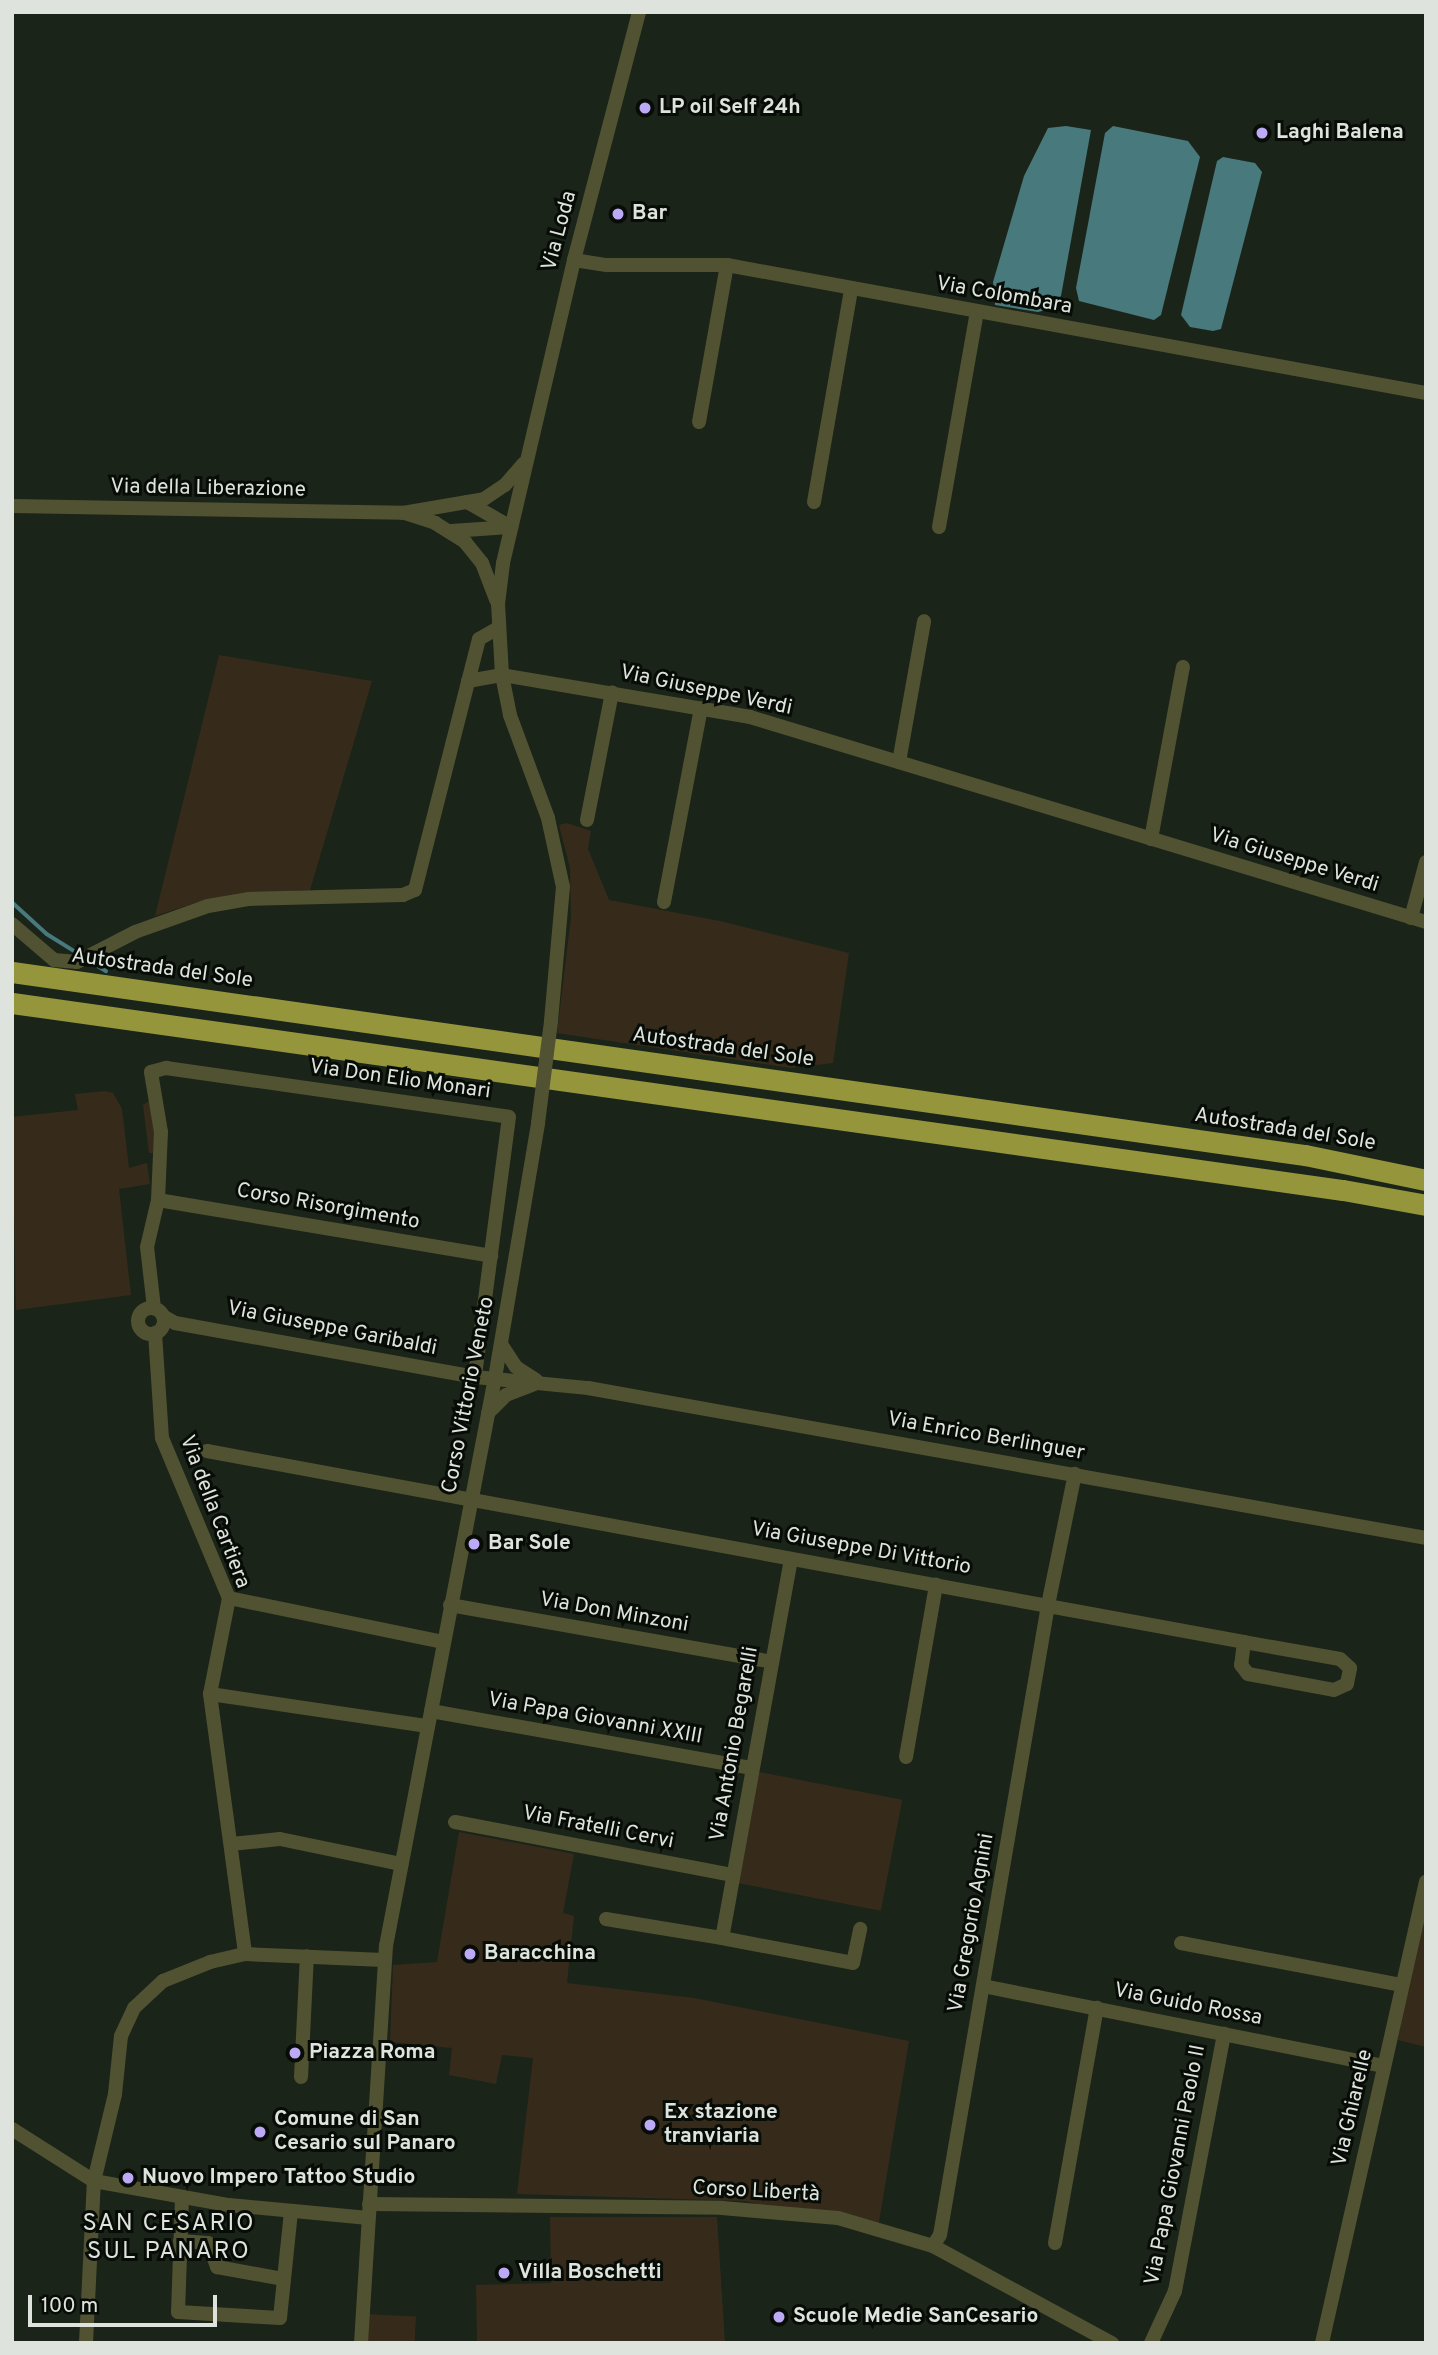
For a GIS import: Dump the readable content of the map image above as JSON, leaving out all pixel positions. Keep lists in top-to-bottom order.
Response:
{
  "streets": {
    "highway": ["Autostrada del Sole"],
    "street": [
      "Via Loda",
      "Via Colombara",
      "Via della Liberazione",
      "Via Giuseppe Verdi",
      "Via Don Elio Monari",
      "Corso Risorgimento",
      "Via Giuseppe Garibaldi",
      "Corso Vittorio Veneto",
      "Via Enrico Berlinguer",
      "Via della Cartiera",
      "Via Giuseppe Di Vittorio",
      "Via Don Minzoni",
      "Via Papa Giovanni XXIII",
      "Via Antonio Begarelli",
      "Via Fratelli Cervi",
      "Via Gregorio Agnini",
      "Via Guido Rossa",
      "Via Ghiarelle",
      "Via Papa Giovanni Paolo II",
      "Corso Libertà"
    ]
  },
  "crossings": [
    ["Via Loda", "Via Colombara"],
    ["Via Loda", "Via della Liberazione"],
    ["Via Loda", "Corso Vittorio Veneto"],
    ["Via della Liberazione", "Corso Vittorio Veneto"],
    ["Via Giuseppe Verdi", "Corso Vittorio Veneto"],
    ["Via Don Elio Monari", "Corso Risorgimento"],
    ["Via Don Elio Monari", "Via Giuseppe Garibaldi"],
    ["Via Giuseppe Garibaldi", "Corso Vittorio Veneto"],
    ["Via Giuseppe Garibaldi", "Via Enrico Berlinguer"],
    ["Via Giuseppe Garibaldi", "Via della Cartiera"],
    ["Corso Vittorio Veneto", "Via Enrico Berlinguer"],
    ["Corso Vittorio Veneto", "Via Giuseppe Di Vittorio"],
    ["Corso Vittorio Veneto", "Via Don Minzoni"],
    ["Corso Vittorio Veneto", "Via Papa Giovanni XXIII"],
    ["Corso Vittorio Veneto", "Corso Libertà"],
    ["Via Enrico Berlinguer", "Via Gregorio Agnini"],
    ["Via Giuseppe Di Vittorio", "Via Antonio Begarelli"],
    ["Via Giuseppe Di Vittorio", "Via Gregorio Agnini"],
    ["Via Don Minzoni", "Via Antonio Begarelli"],
    ["Via Papa Giovanni XXIII", "Via Antonio Begarelli"],
    ["Via Antonio Begarelli", "Via Fratelli Cervi"],
    ["Via Gregorio Agnini", "Via Guido Rossa"],
    ["Via Gregorio Agnini", "Corso Libertà"],
    ["Via Guido Rossa", "Via Ghiarelle"],
    ["Via Guido Rossa", "Via Papa Giovanni Paolo II"]
  ],
  "districts": ["SAN CESARIO SUL PANARO"],
  "places": [
    "LP oil Self 24h",
    "Laghi Balena",
    "Bar",
    "Bar Sole",
    "Baracchina",
    "Piazza Roma",
    "Ex stazione tranviaria",
    "Comune di San Cesario sul Panaro",
    "Nuovo Impero Tattoo Studio",
    "Villa Boschetti",
    "Scuole Medie SanCesario"
  ],
  "scale_bar": "100 m"
}
